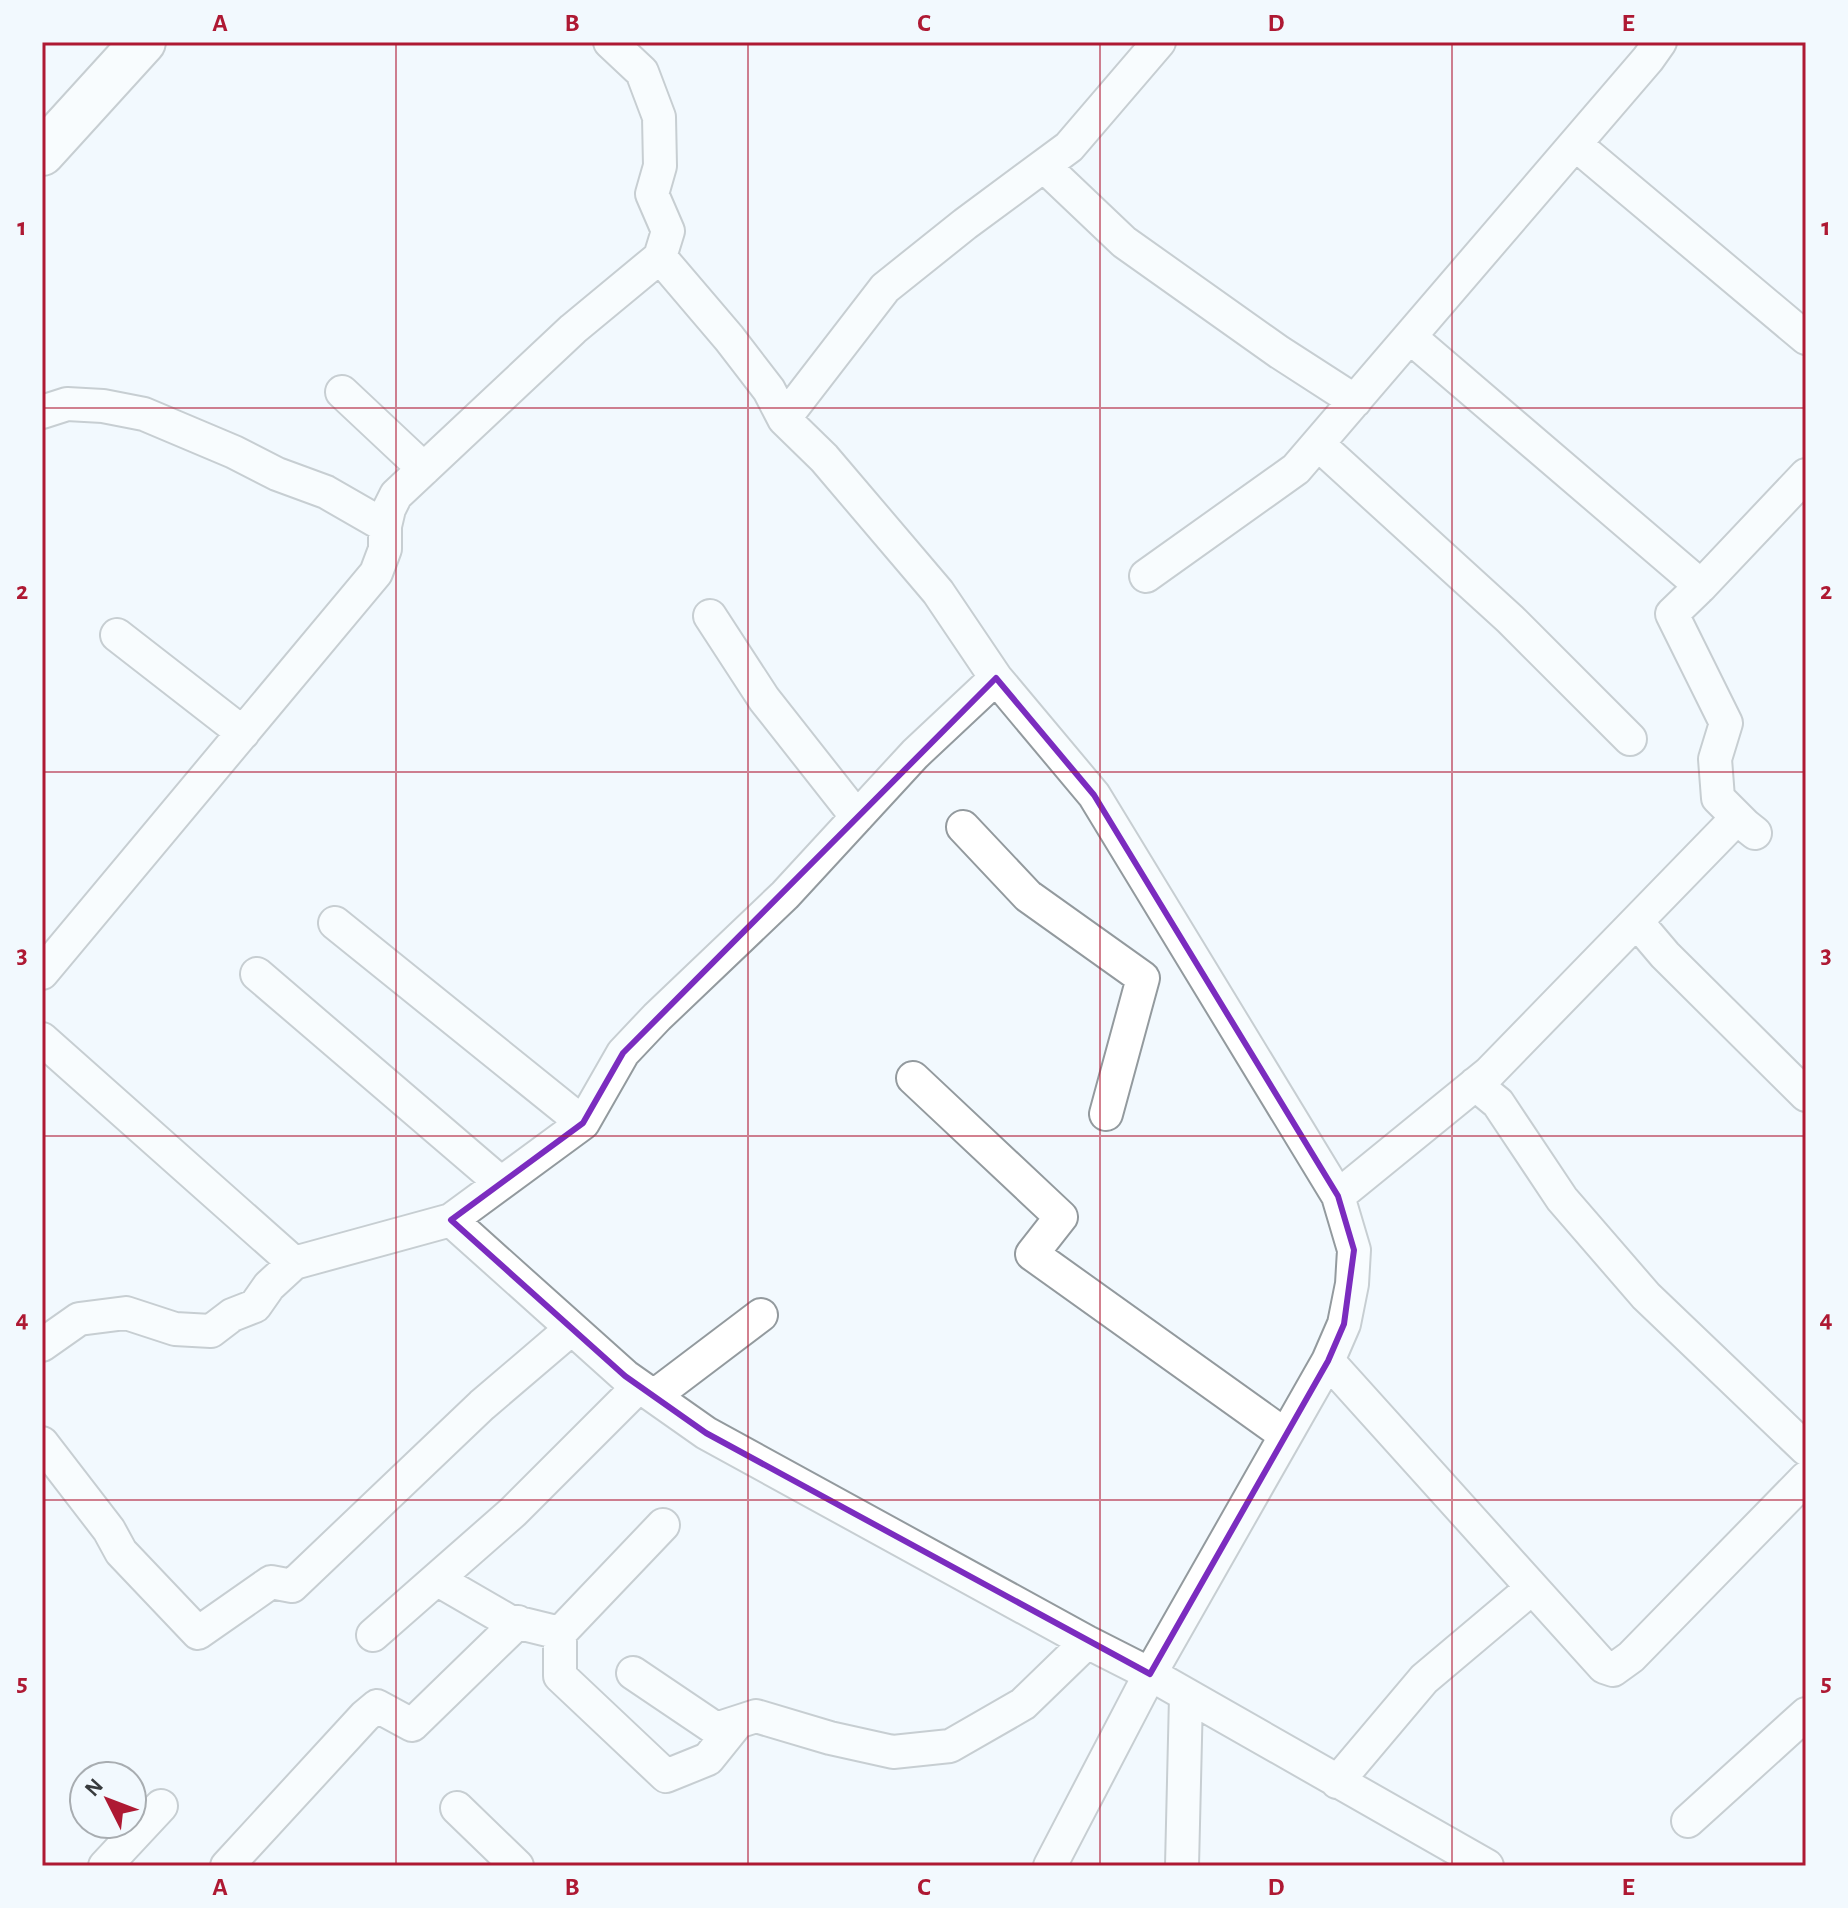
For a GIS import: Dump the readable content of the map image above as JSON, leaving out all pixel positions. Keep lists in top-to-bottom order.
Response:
{
  "north": "top left",
  "grid": {
    "columns": [
      "A",
      "B",
      "C",
      "D",
      "E"
    ],
    "rows": [
      "1",
      "2",
      "3",
      "4",
      "5"
    ]
  }
}
